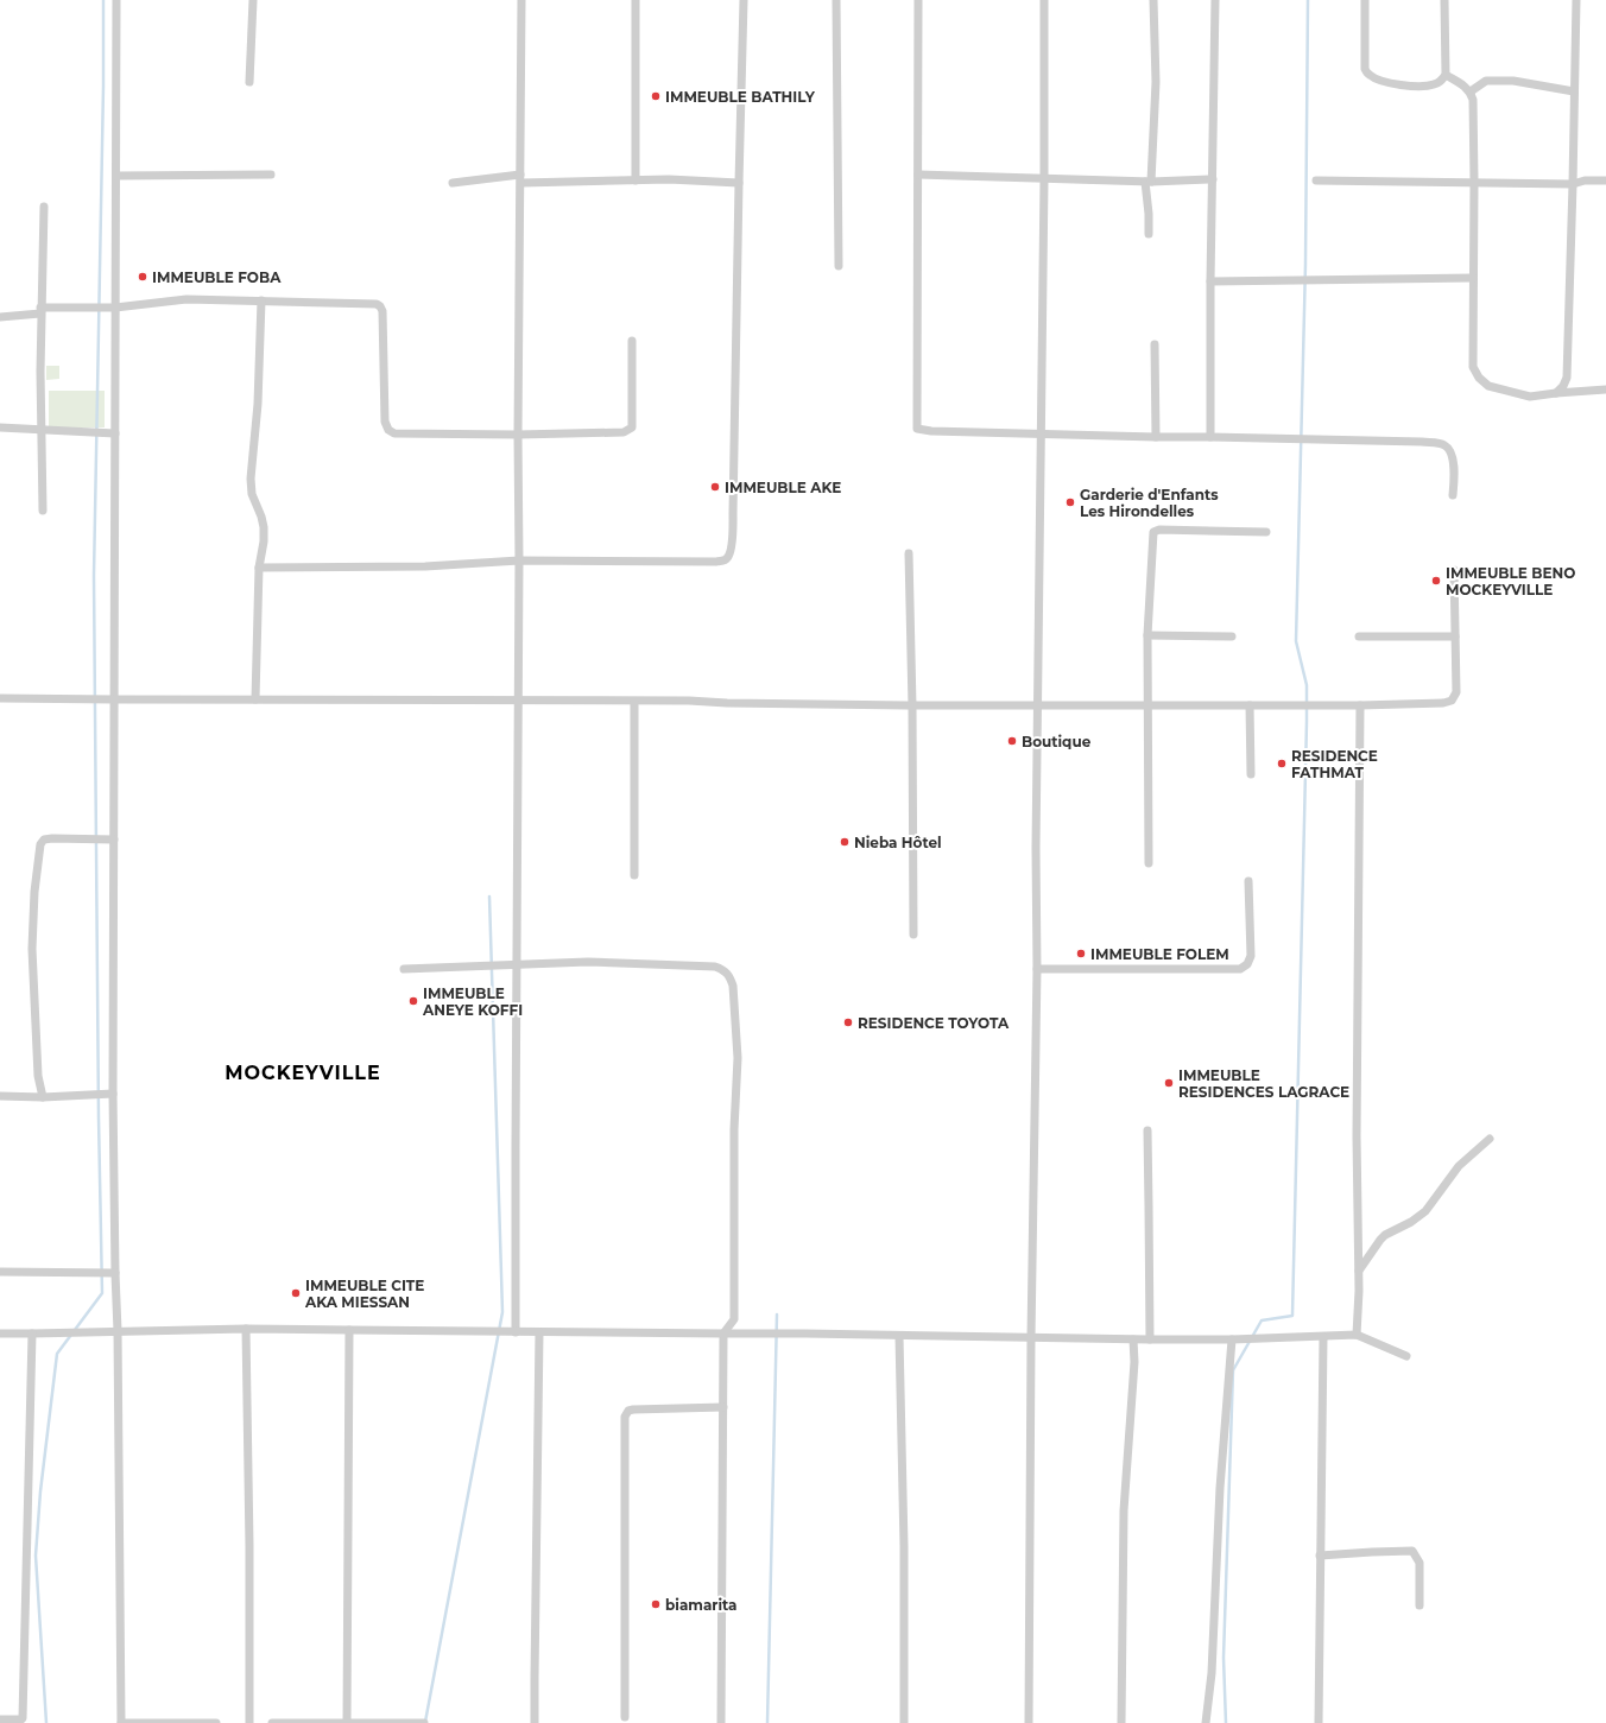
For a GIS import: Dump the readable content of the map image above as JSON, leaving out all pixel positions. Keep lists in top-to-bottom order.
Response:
{
  "districts": ["MOCKEYVILLE"],
  "places": [
    "IMMEUBLE BATHILY",
    "IMMEUBLE FOBA",
    "IMMEUBLE AKE",
    "Garderie d'Enfants Les Hirondelles",
    "IMMEUBLE BENO MOCKEYVILLE",
    "Boutique",
    "RESIDENCE FATHMAT",
    "Nieba Hôtel",
    "IMMEUBLE FOLEM",
    "IMMEUBLE ANEYE KOFFI",
    "RESIDENCE TOYOTA",
    "IMMEUBLE RESIDENCES LAGRACE",
    "IMMEUBLE CITE AKA MIESSAN",
    "biamarita"
  ]
}
